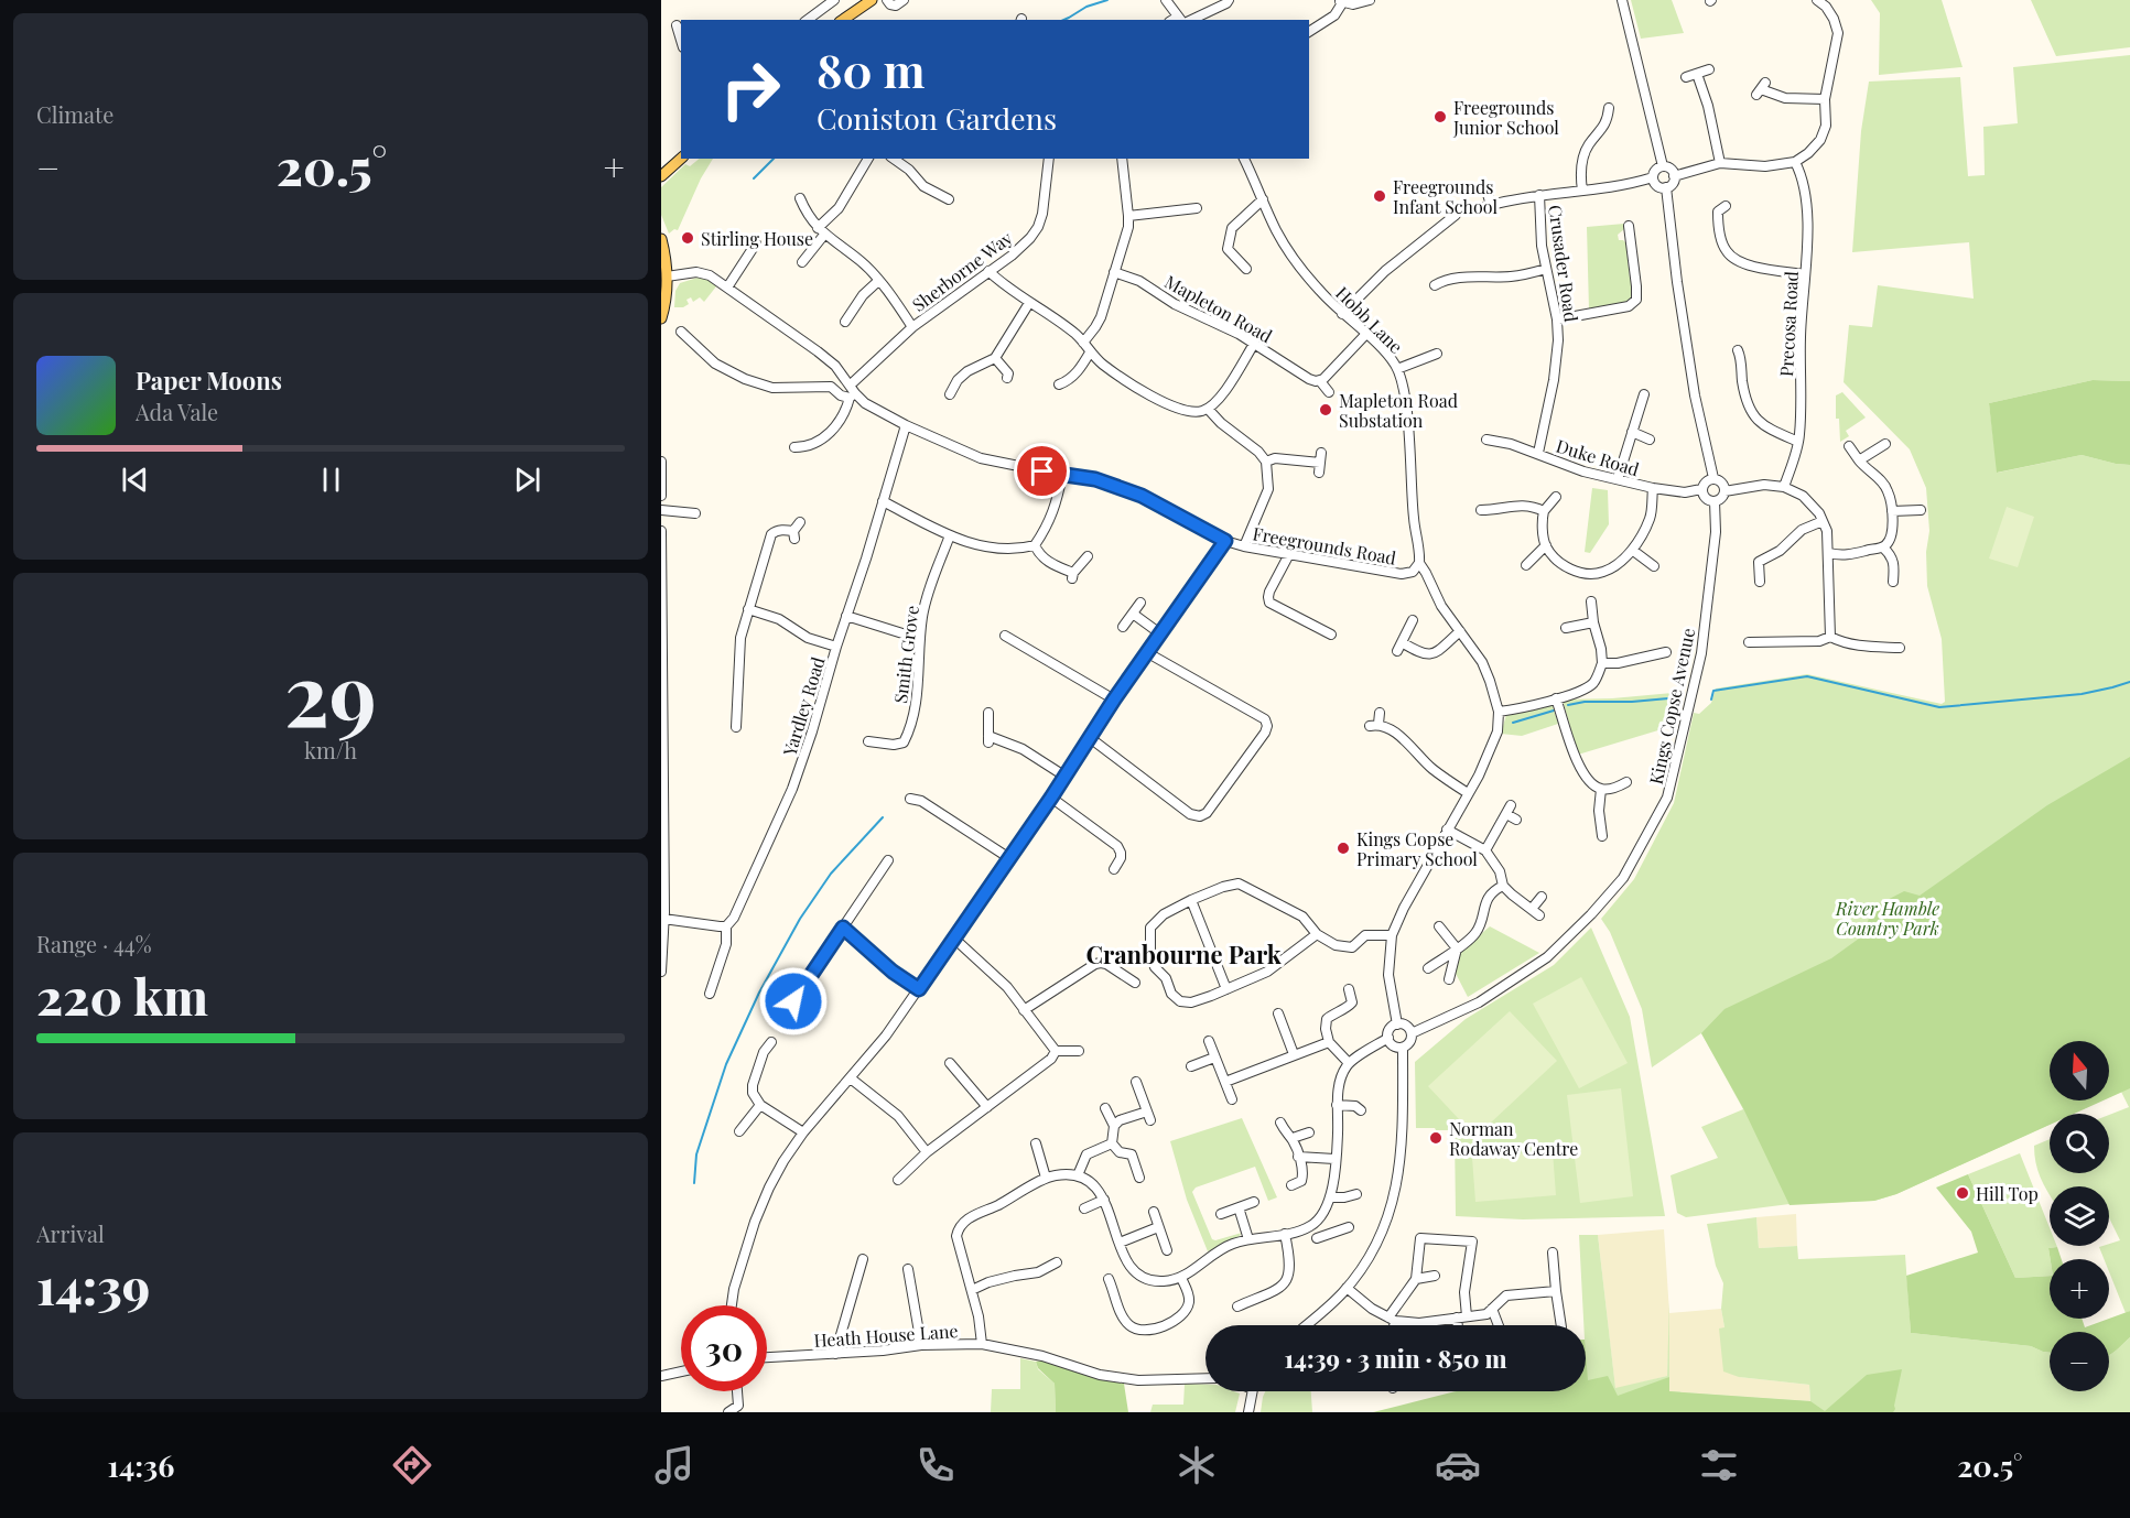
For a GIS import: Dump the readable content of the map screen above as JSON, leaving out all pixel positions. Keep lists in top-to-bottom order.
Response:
{
  "streets": {
    "street": [
      "Crusader Road",
      "Sherborne Way",
      "Mapleton Road",
      "Hobb Lane",
      "Precosa Road",
      "Duke Road",
      "Freegrounds Road",
      "Smith Grove",
      "Yardley Road",
      "Kings Copse Avenue",
      "Heath House Lane"
    ]
  },
  "crossings": [
    ["Crusader Road", "Duke Road"],
    ["Sherborne Way", "Freegrounds Road"],
    ["Hobb Lane", "Freegrounds Road"],
    ["Duke Road", "Kings Copse Avenue"],
    ["Freegrounds Road", "Yardley Road"]
  ],
  "districts": ["Cranbourne Park"],
  "parks": ["River Hamble Country Park"],
  "places": [
    "Freegrounds Junior School",
    "Freegrounds Infant School",
    "Stirling House",
    "Mapleton Road Substation",
    "Kings Copse Primary School",
    "Norman Rodaway Centre",
    "Hill Top"
  ],
  "north": "top",
  "page": {
    "tile": [
      "Climate",
      ["29", "km/h"],
      ["Range · 44%", "220 km"],
      ["Arrival", "14:39"]
    ],
    "turn": ["80 m", "Coniston Gardens"],
    "heat": ["−", "20.5°", "+"],
    "song": ["Paper Moons", "Ada Vale"],
    "map_buttons": ["+", "−"],
    "limit": "30",
    "trip": "14:39 · 3 min · 850 m",
    "tabs": ["14:36", "20.5°"]
  }
}
